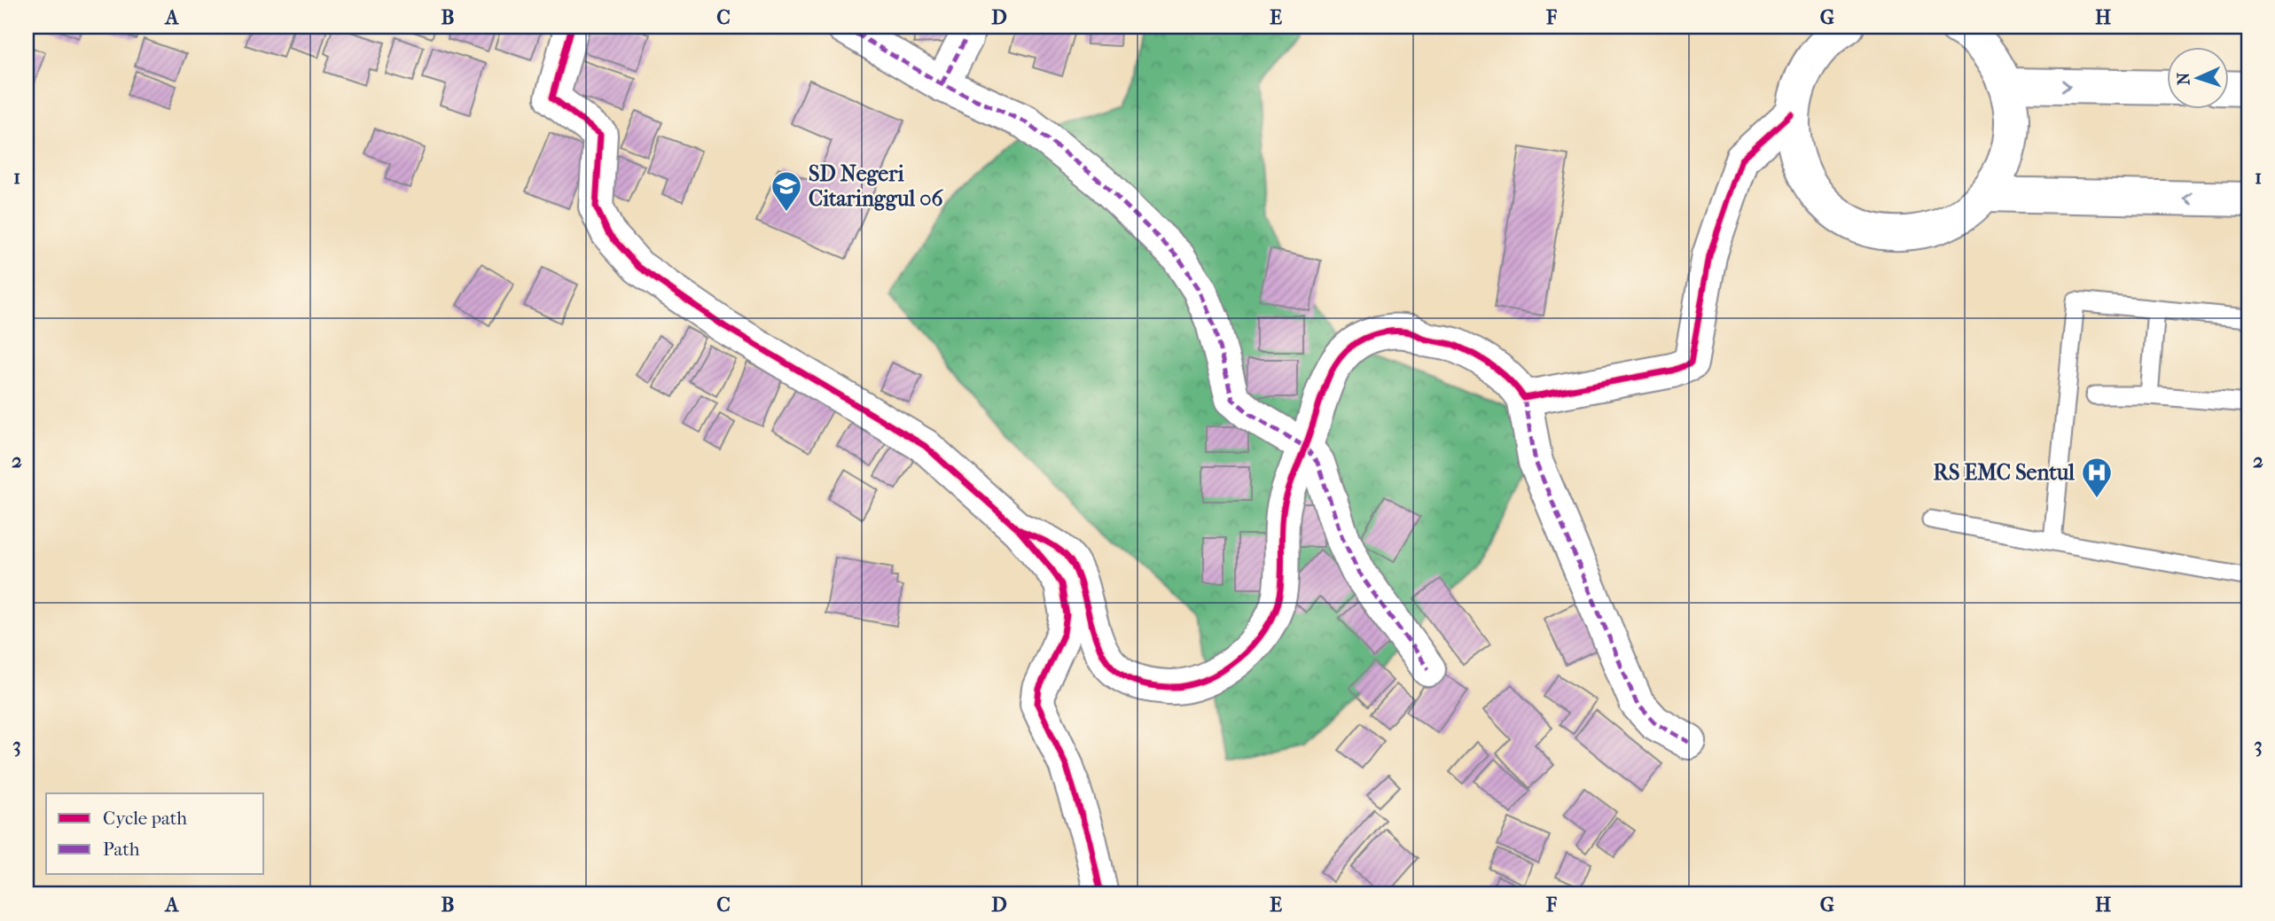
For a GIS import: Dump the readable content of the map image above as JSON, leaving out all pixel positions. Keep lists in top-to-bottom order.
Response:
{
  "places": {
    "school or university": ["SD Negeri Citaringgul 06"],
    "hospital": ["RS EMC Sentul"]
  },
  "legend": ["Cycle path", "Path"],
  "north": "left",
  "grid": {
    "columns": [
      "A",
      "B",
      "C",
      "D",
      "E",
      "F",
      "G",
      "H"
    ],
    "rows": ["1", "2", "3"]
  }
}
